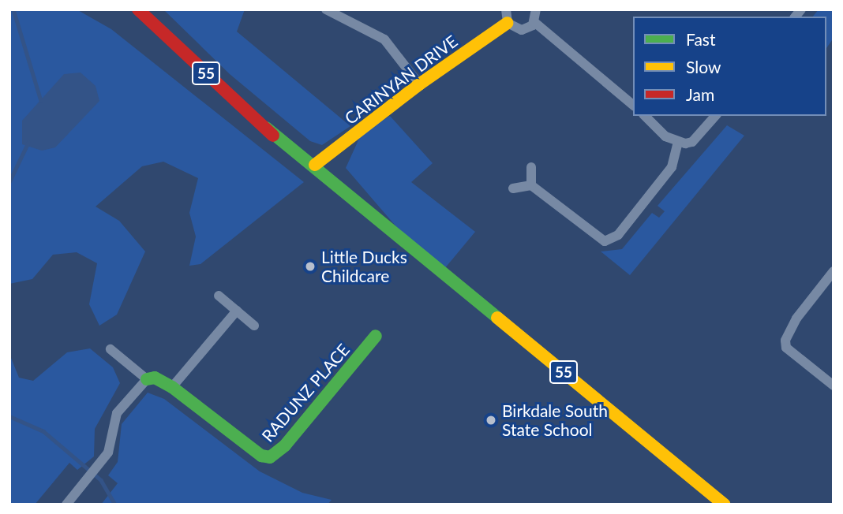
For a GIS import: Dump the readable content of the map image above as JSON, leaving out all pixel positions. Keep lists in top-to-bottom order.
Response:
{
  "streets": {
    "main road": ["55", "CARINYAN DRIVE", "RADUNZ PLACE"]
  },
  "crossings": [
    ["55", "CARINYAN DRIVE"]
  ],
  "places": ["Little Ducks Childcare", "Birkdale South State School"],
  "legend": ["Fast", "Slow", "Jam"]
}
